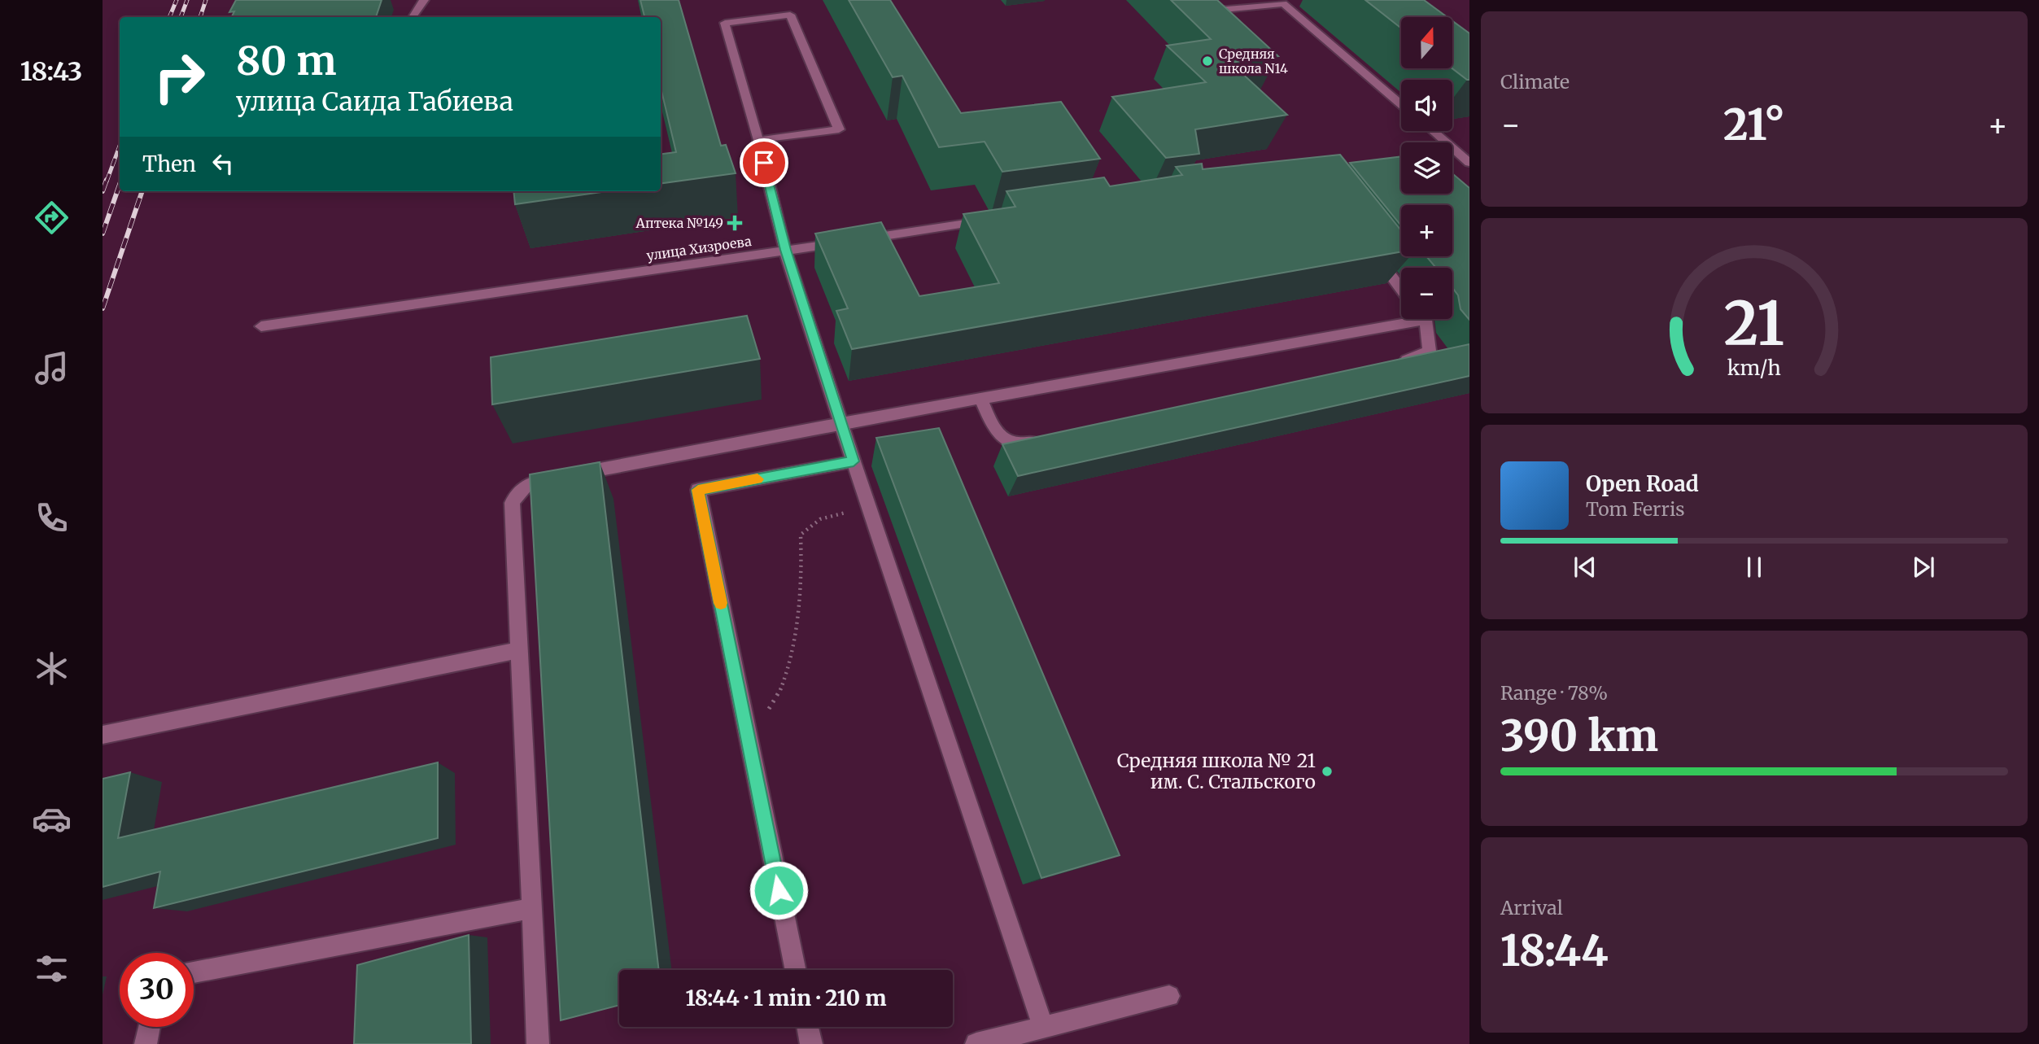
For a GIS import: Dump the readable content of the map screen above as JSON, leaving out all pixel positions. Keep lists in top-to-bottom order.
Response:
{
  "streets": {
    "street": ["улица Хизроева"]
  },
  "places": {
    "other": ["Средняя школа N14", "Средняя школа № 21 им. С. Стальского"],
    "health": ["Аптека №149"]
  },
  "north": "top",
  "page": {
    "tabs": "18:43",
    "tile": [
      "Climate",
      ["Range · 78%", "390 km"],
      ["Arrival", "18:44"]
    ],
    "map_buttons": ["+", "−"],
    "turn": ["80 m", "улица Саида Габиева"],
    "heat": ["−", "21°", "+"],
    "then": "Then",
    "song": ["Open Road", "Tom Ferris"],
    "limit": "30",
    "trip": "18:44 · 1 min · 210 m",
    "gauge": ["21", "km/h"]
  }
}
